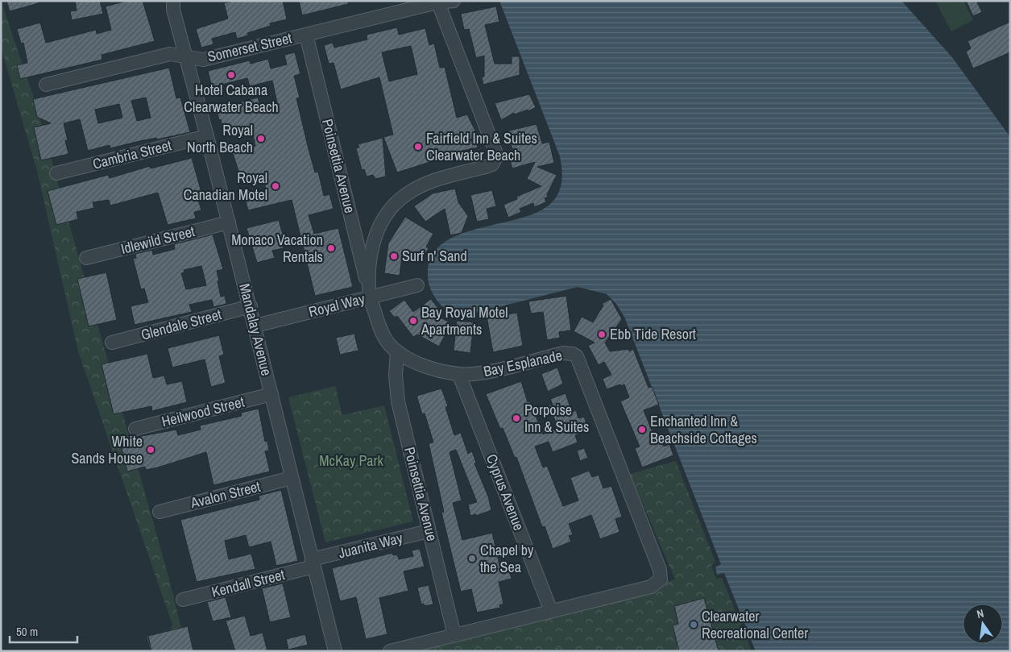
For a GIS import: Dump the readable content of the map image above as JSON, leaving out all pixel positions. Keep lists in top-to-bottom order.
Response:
{
  "streets": {
    "street": [
      "Somerset Street",
      "Cambria Street",
      "Poinsettia Avenue",
      "Idlewild Street",
      "Royal Way",
      "Glendale Street",
      "Mandalay Avenue",
      "Bay Esplanade",
      "Heilwood Street",
      "Cyprus Avenue",
      "Avalon Street",
      "Juanita Way",
      "Kendall Street"
    ]
  },
  "crossings": [
    ["Somerset Street", "Poinsettia Avenue"],
    ["Somerset Street", "Mandalay Avenue"],
    ["Somerset Street", "Bay Esplanade"],
    ["Cambria Street", "Mandalay Avenue"],
    ["Poinsettia Avenue", "Royal Way"],
    ["Poinsettia Avenue", "Bay Esplanade"],
    ["Poinsettia Avenue", "Juanita Way"],
    ["Idlewild Street", "Mandalay Avenue"],
    ["Royal Way", "Mandalay Avenue"],
    ["Royal Way", "Bay Esplanade"],
    ["Glendale Street", "Mandalay Avenue"],
    ["Mandalay Avenue", "Heilwood Street"],
    ["Mandalay Avenue", "Avalon Street"],
    ["Mandalay Avenue", "Juanita Way"],
    ["Mandalay Avenue", "Kendall Street"],
    ["Bay Esplanade", "Cyprus Avenue"],
    ["Juanita Way", "Kendall Street"]
  ],
  "parks": ["McKay Park"],
  "places": [
    "Hotel Cabana Clearwater Beach",
    "Royal North Beach",
    "Fairfield Inn & Suites Clearwater Beach",
    "Royal Canadian Motel",
    "Monaco Vacation Rentals",
    "Surf n' Sand",
    "Bay Royal Motel Apartments",
    "Ebb Tide Resort",
    "Porpoise Inn & Suites",
    "Enchanted Inn & Beachside Cottages",
    "White Sands House",
    "Chapel by the Sea",
    "Clearwater Recreational Center"
  ],
  "scale_bar": "50 m",
  "north": "top"
}
